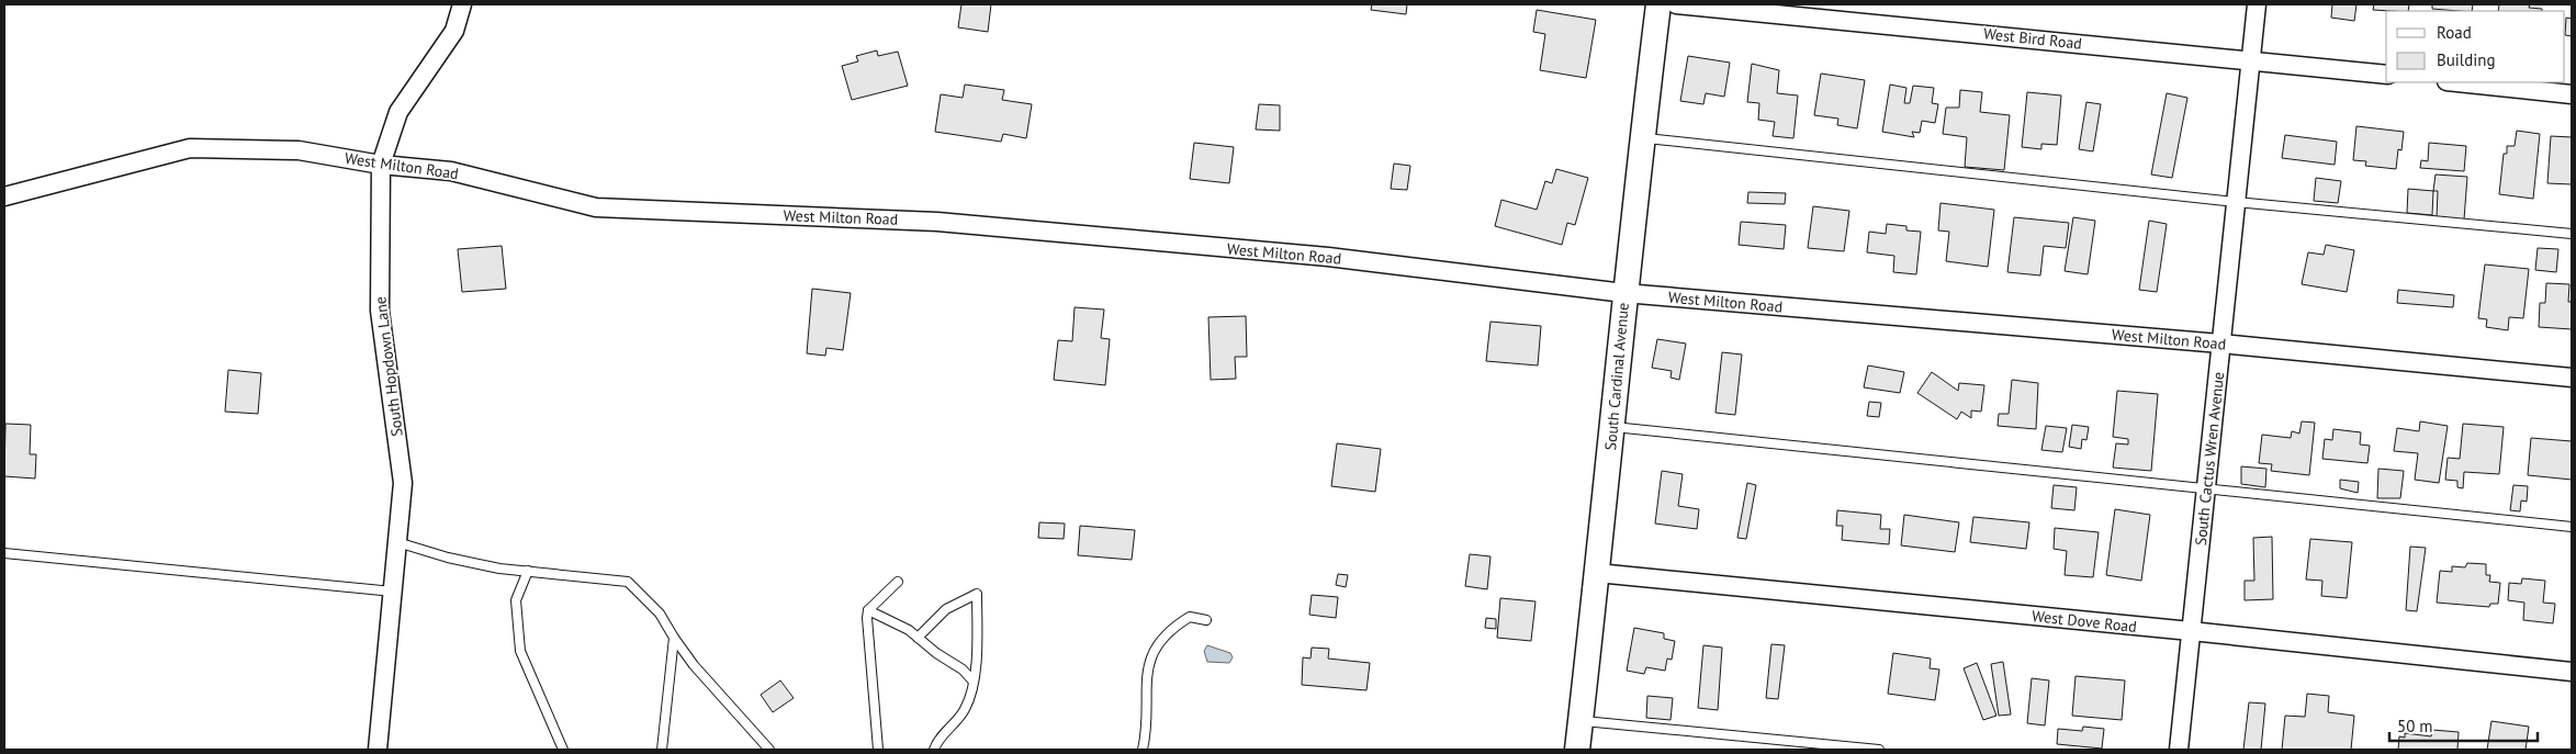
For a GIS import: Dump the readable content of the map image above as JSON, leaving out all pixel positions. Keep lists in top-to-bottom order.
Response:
{
  "streets": {
    "main road": ["South Cardinal Avenue"],
    "street": [
      "West Bird Road",
      "West Milton Road",
      "South Hopdown Lane",
      "South Cactus Wren Avenue",
      "West Dove Road"
    ]
  },
  "crossings": [
    ["West Bird Road", "South Cactus Wren Avenue"],
    ["West Milton Road", "South Hopdown Lane"],
    ["West Milton Road", "South Cardinal Avenue"],
    ["West Milton Road", "South Cactus Wren Avenue"],
    ["South Cardinal Avenue", "West Dove Road"],
    ["South Cactus Wren Avenue", "West Dove Road"]
  ],
  "legend": ["Road", "Building"],
  "scale_bar": "50 m"
}
